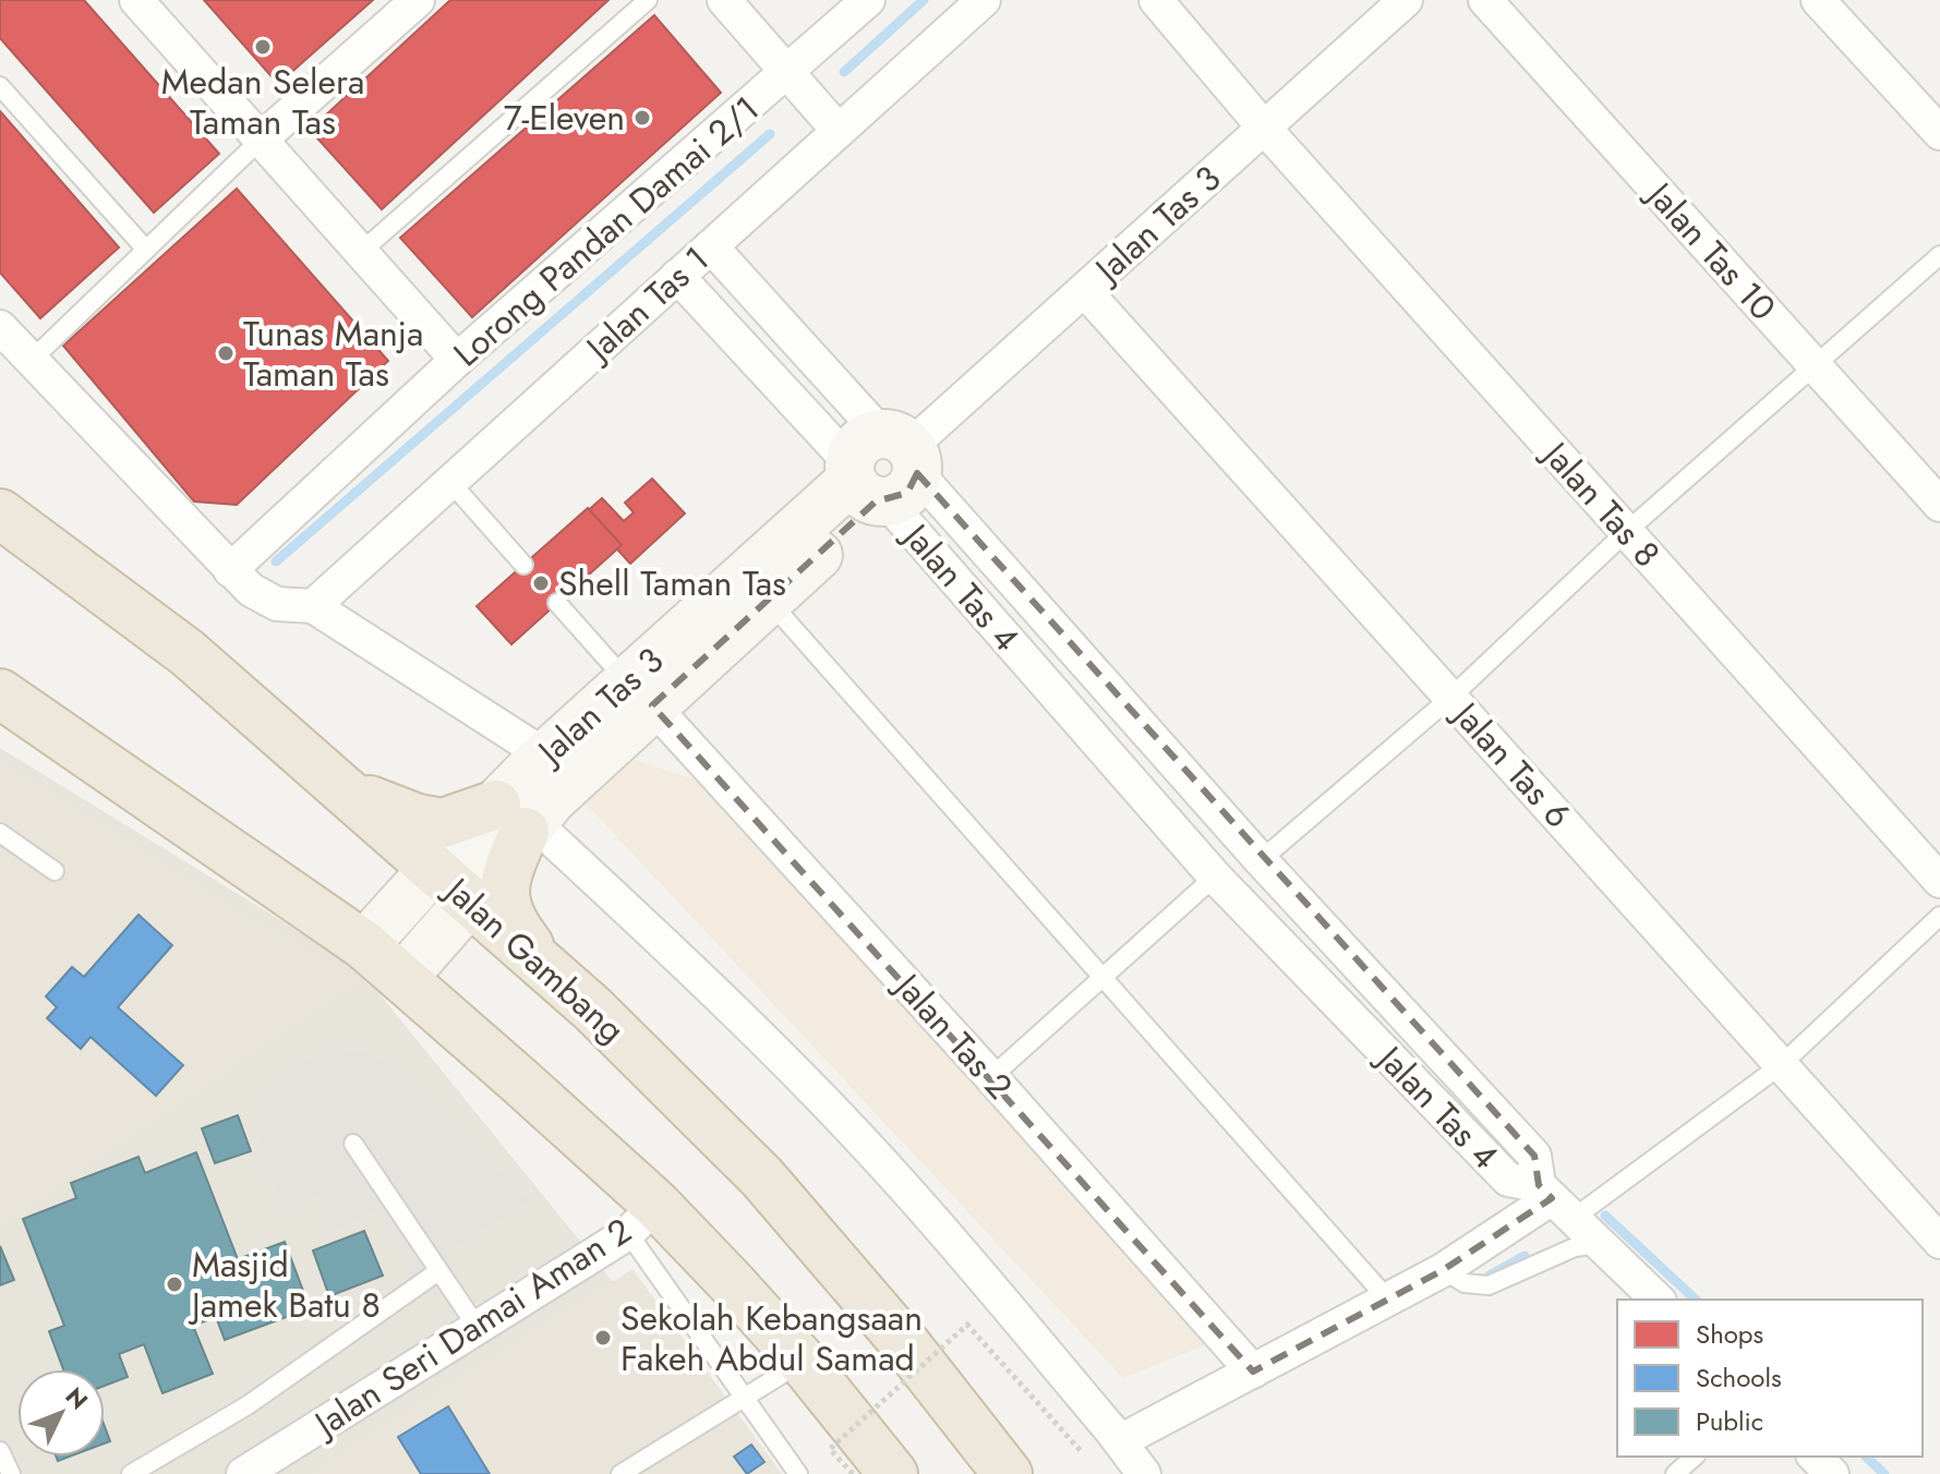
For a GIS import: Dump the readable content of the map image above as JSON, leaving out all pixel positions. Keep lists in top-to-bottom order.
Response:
{
  "streets": {
    "highway": ["Jalan Gambang"],
    "street": [
      "Jalan Tas 3",
      "Lorong Pandan Damai 2/1",
      "Jalan Tas 10",
      "Jalan Tas 1",
      "Jalan Tas 8",
      "Jalan Tas 4",
      "Jalan Tas 6",
      "Jalan Tas 2",
      "Jalan Seri Damai Aman 2"
    ]
  },
  "crossings": [
    ["Jalan Tas 3", "Jalan Tas 8"],
    ["Jalan Tas 3", "Jalan Tas 4"],
    ["Jalan Tas 3", "Jalan Tas 6"],
    ["Jalan Tas 3", "Jalan Gambang"],
    ["Jalan Tas 3", "Jalan Tas 2"],
    ["Jalan Tas 1", "Jalan Tas 4"]
  ],
  "places": [
    "Medan Selera Taman Tas",
    "7-Eleven",
    "Tunas Manja Taman Tas",
    "Shell Taman Tas",
    "Masjid Jamek Batu 8",
    "Sekolah Kebangsaan Fakeh Abdul Samad"
  ],
  "legend": ["Shops", "Schools", "Public"],
  "north": "top right"
}
